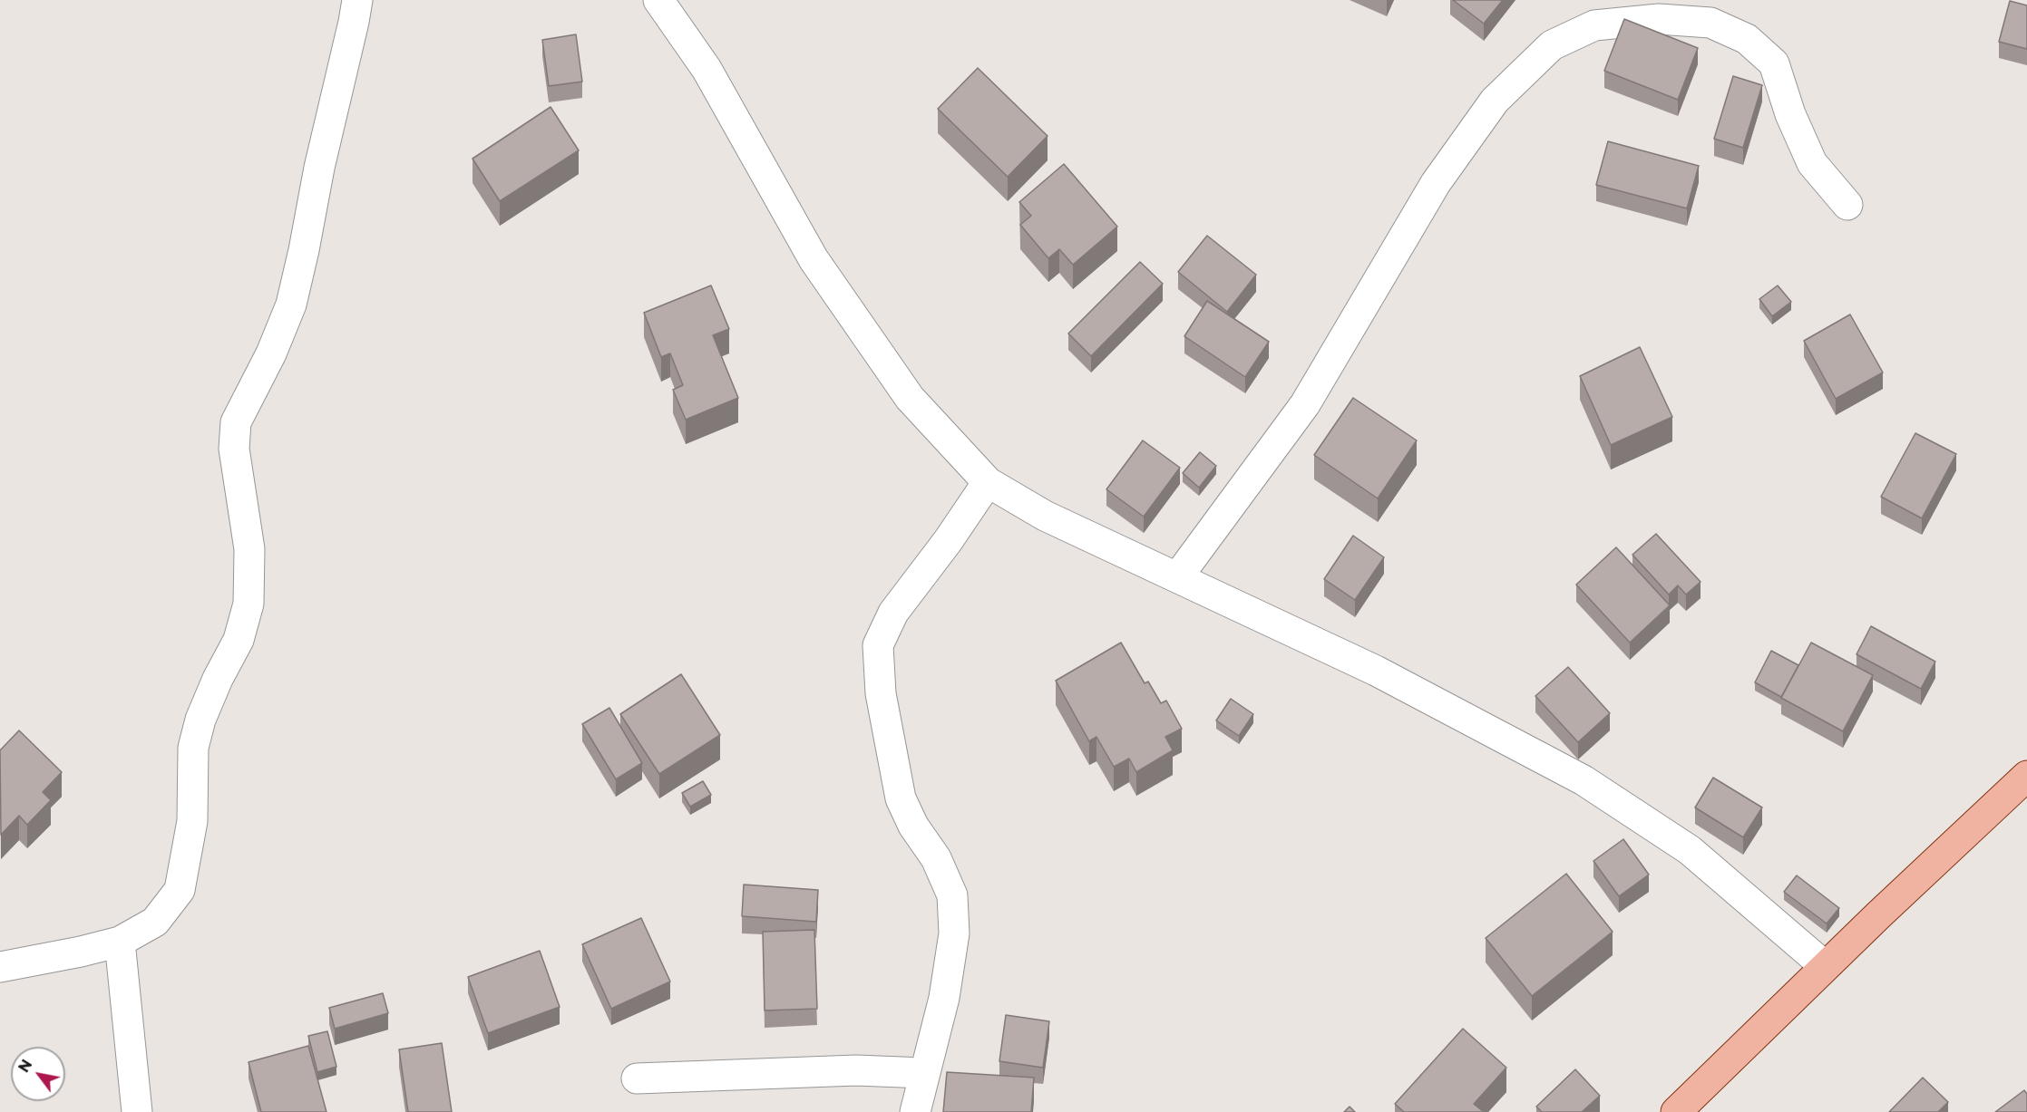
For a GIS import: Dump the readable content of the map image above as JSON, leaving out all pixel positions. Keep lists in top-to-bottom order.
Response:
{
  "north": "top left"
}
